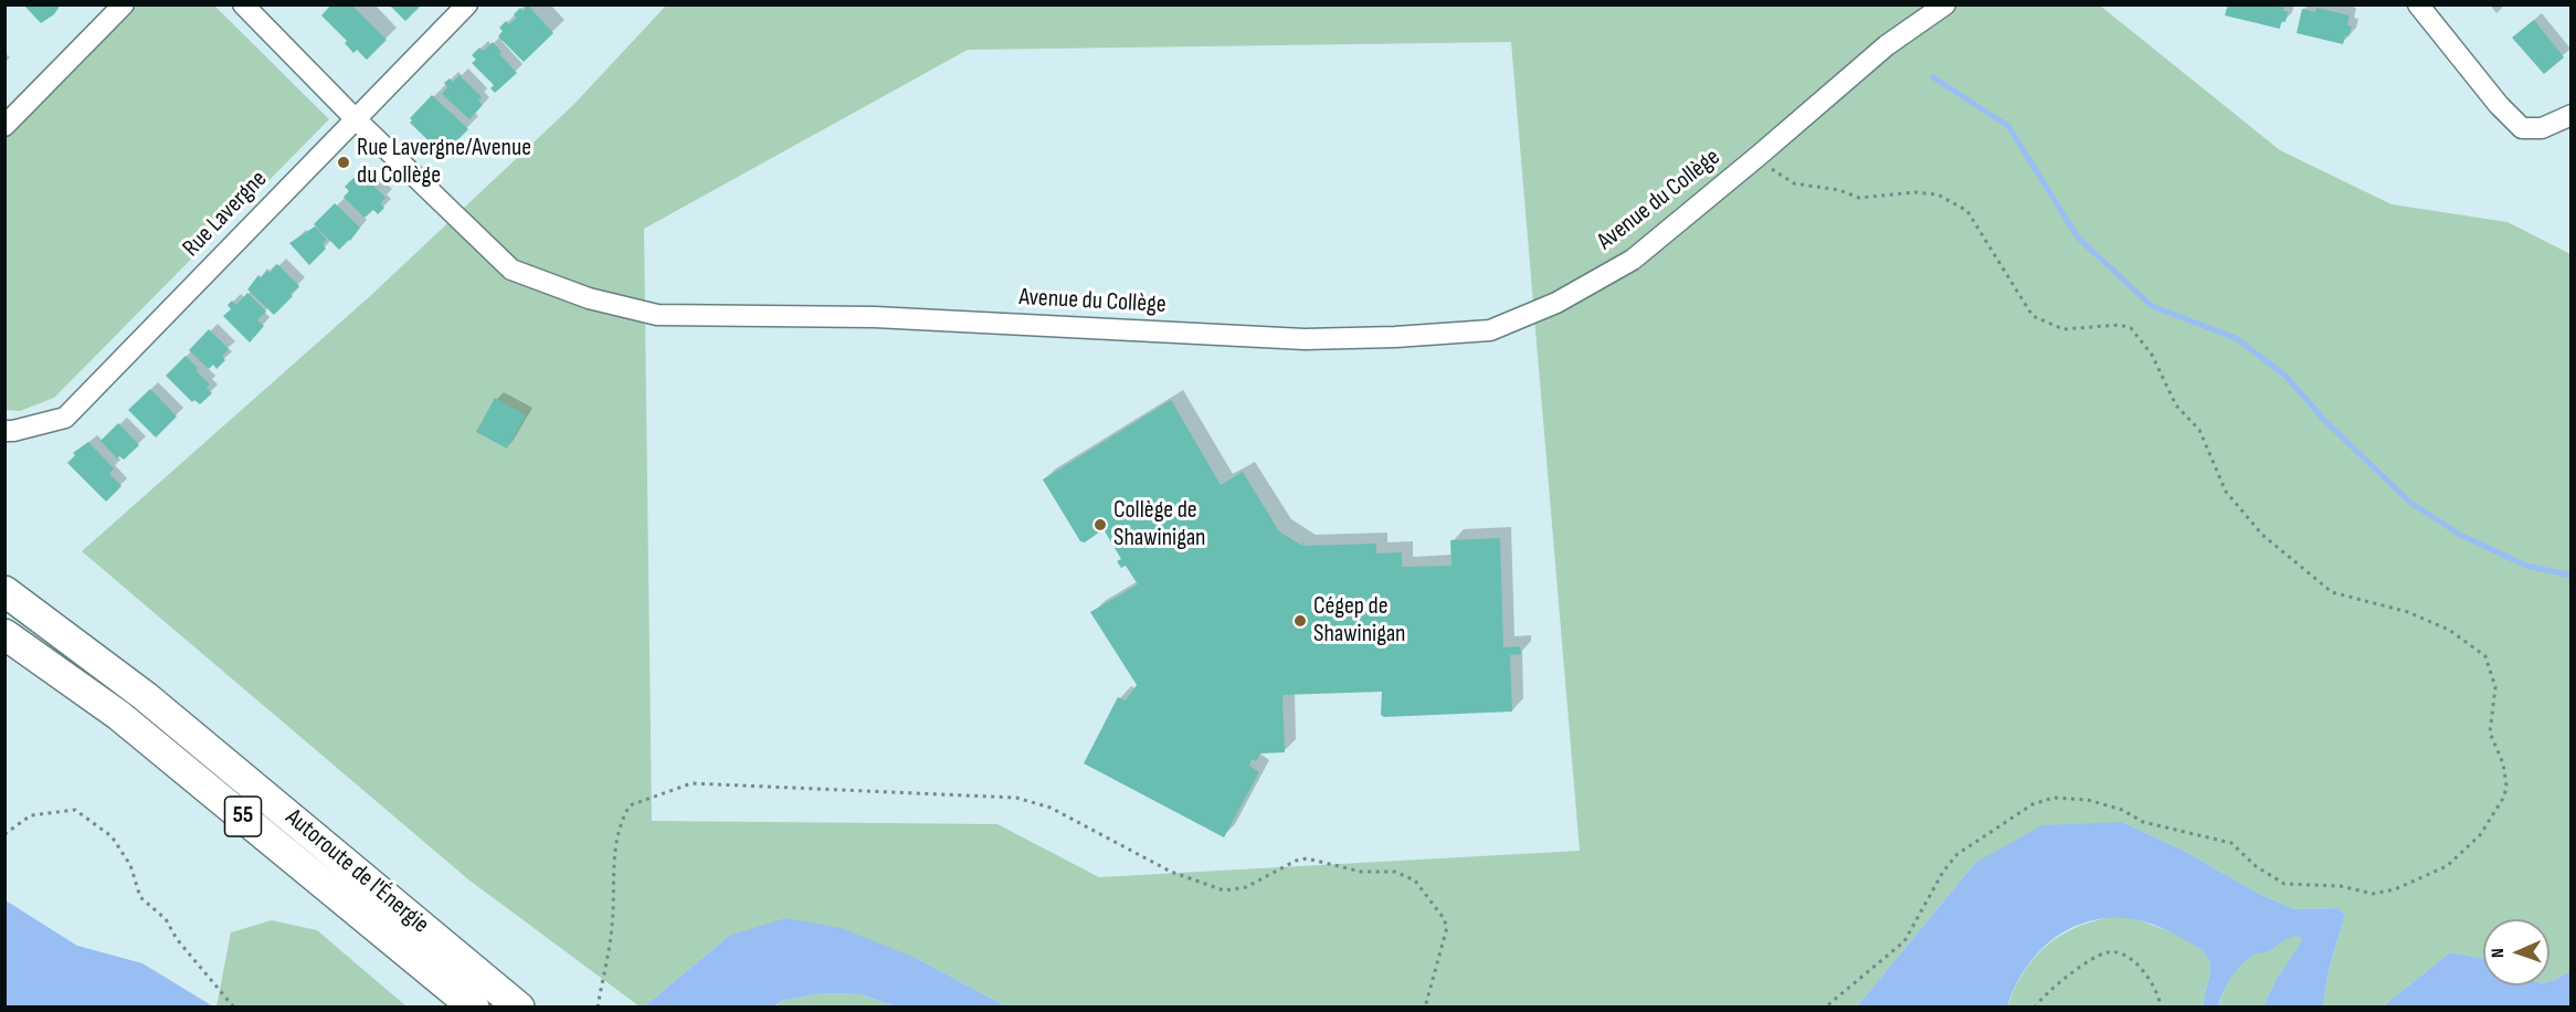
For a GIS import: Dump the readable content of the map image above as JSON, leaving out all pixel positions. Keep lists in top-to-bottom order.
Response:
{
  "streets": {
    "highway": ["55", "Autoroute de l'Énergie"],
    "street": ["Avenue du Collège", "Rue Lavergne"]
  },
  "crossings": [
    ["Avenue du Collège", "Rue Lavergne"]
  ],
  "places": ["Rue Lavergne/Avenue du Collège", "Collège de Shawinigan", "Cégep de Shawinigan"],
  "north": "left"
}
